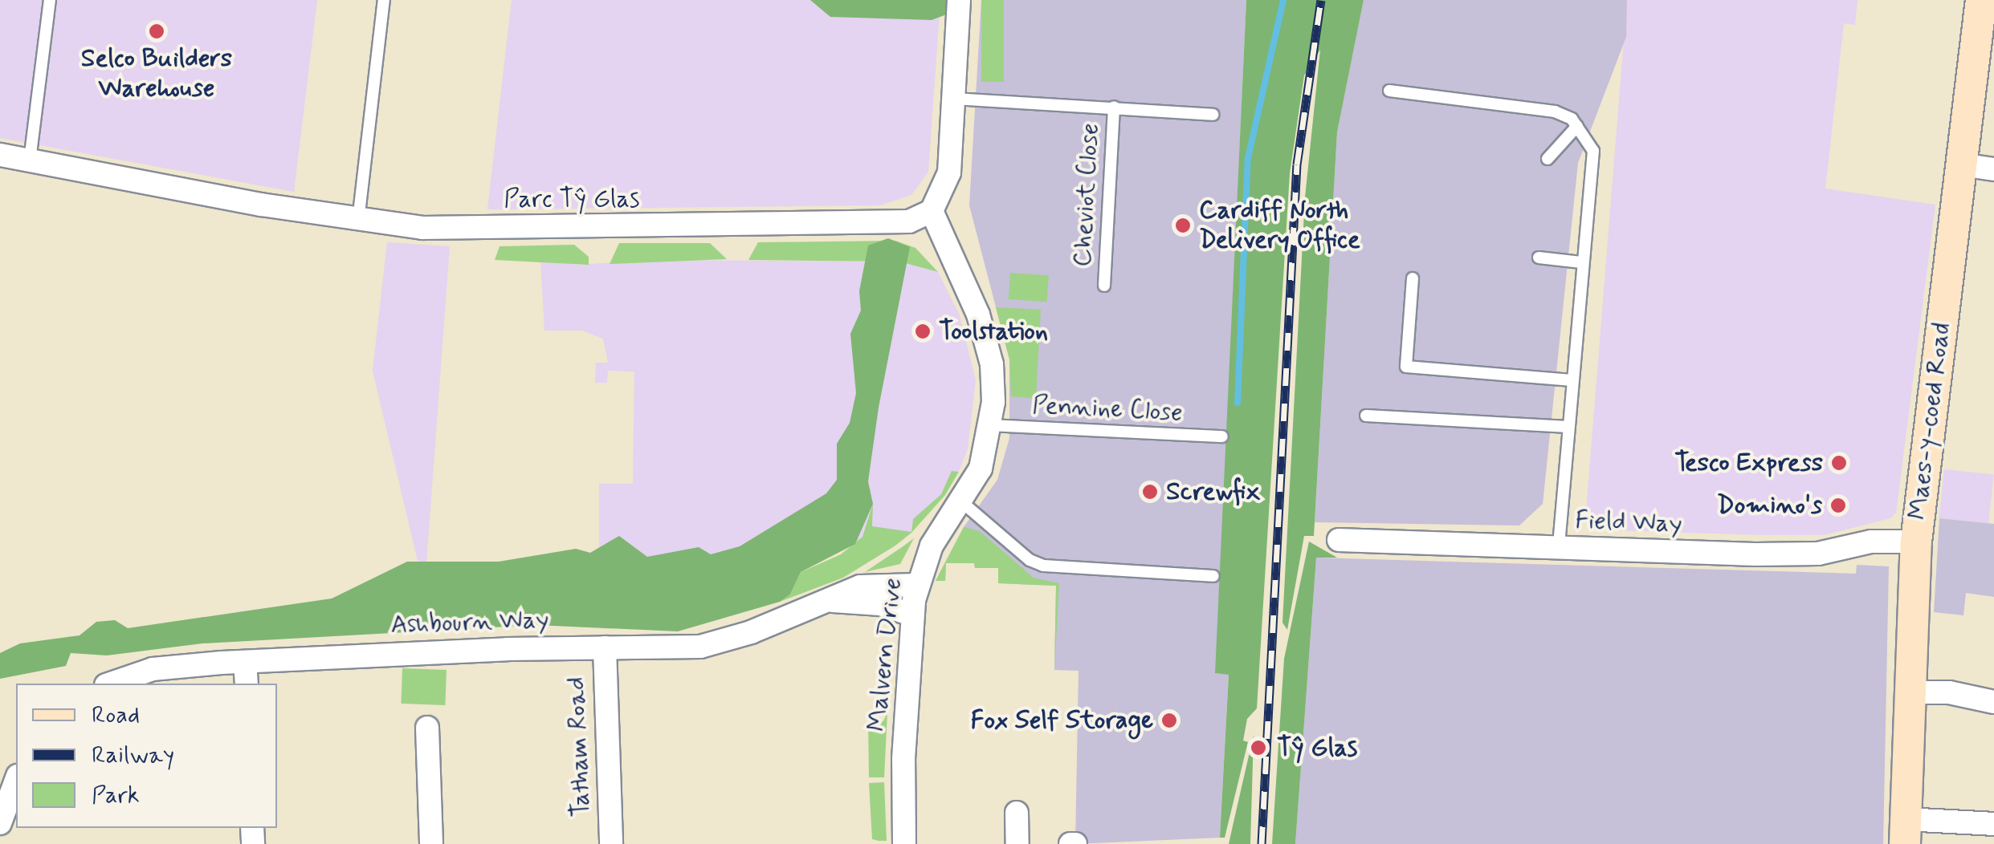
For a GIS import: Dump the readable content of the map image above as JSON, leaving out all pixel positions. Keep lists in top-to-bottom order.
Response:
{
  "streets": {
    "street": [
      "Parc Tŷ Glas",
      "Maes-y-coed Road",
      "Field Way",
      "Ashbourn Way",
      "Malvern Drive",
      "Tatham Road"
    ],
    "lane": ["Cheviot Close", "Pennine Close"]
  },
  "crossings": [
    ["Parc Tŷ Glas", "Malvern Drive"],
    ["Pennine Close", "Malvern Drive"],
    ["Maes-y-coed Road", "Field Way"],
    ["Ashbourn Way", "Malvern Drive"],
    ["Ashbourn Way", "Tatham Road"]
  ],
  "places": [
    "Selco Builders Warehouse",
    "Cardiff North Delivery Office",
    "Toolstation",
    "Tesco Express",
    "Screwfix",
    "Domino's",
    "Fox Self Storage",
    "Tŷ Glas"
  ],
  "legend": ["Road", "Railway", "Park"]
}
